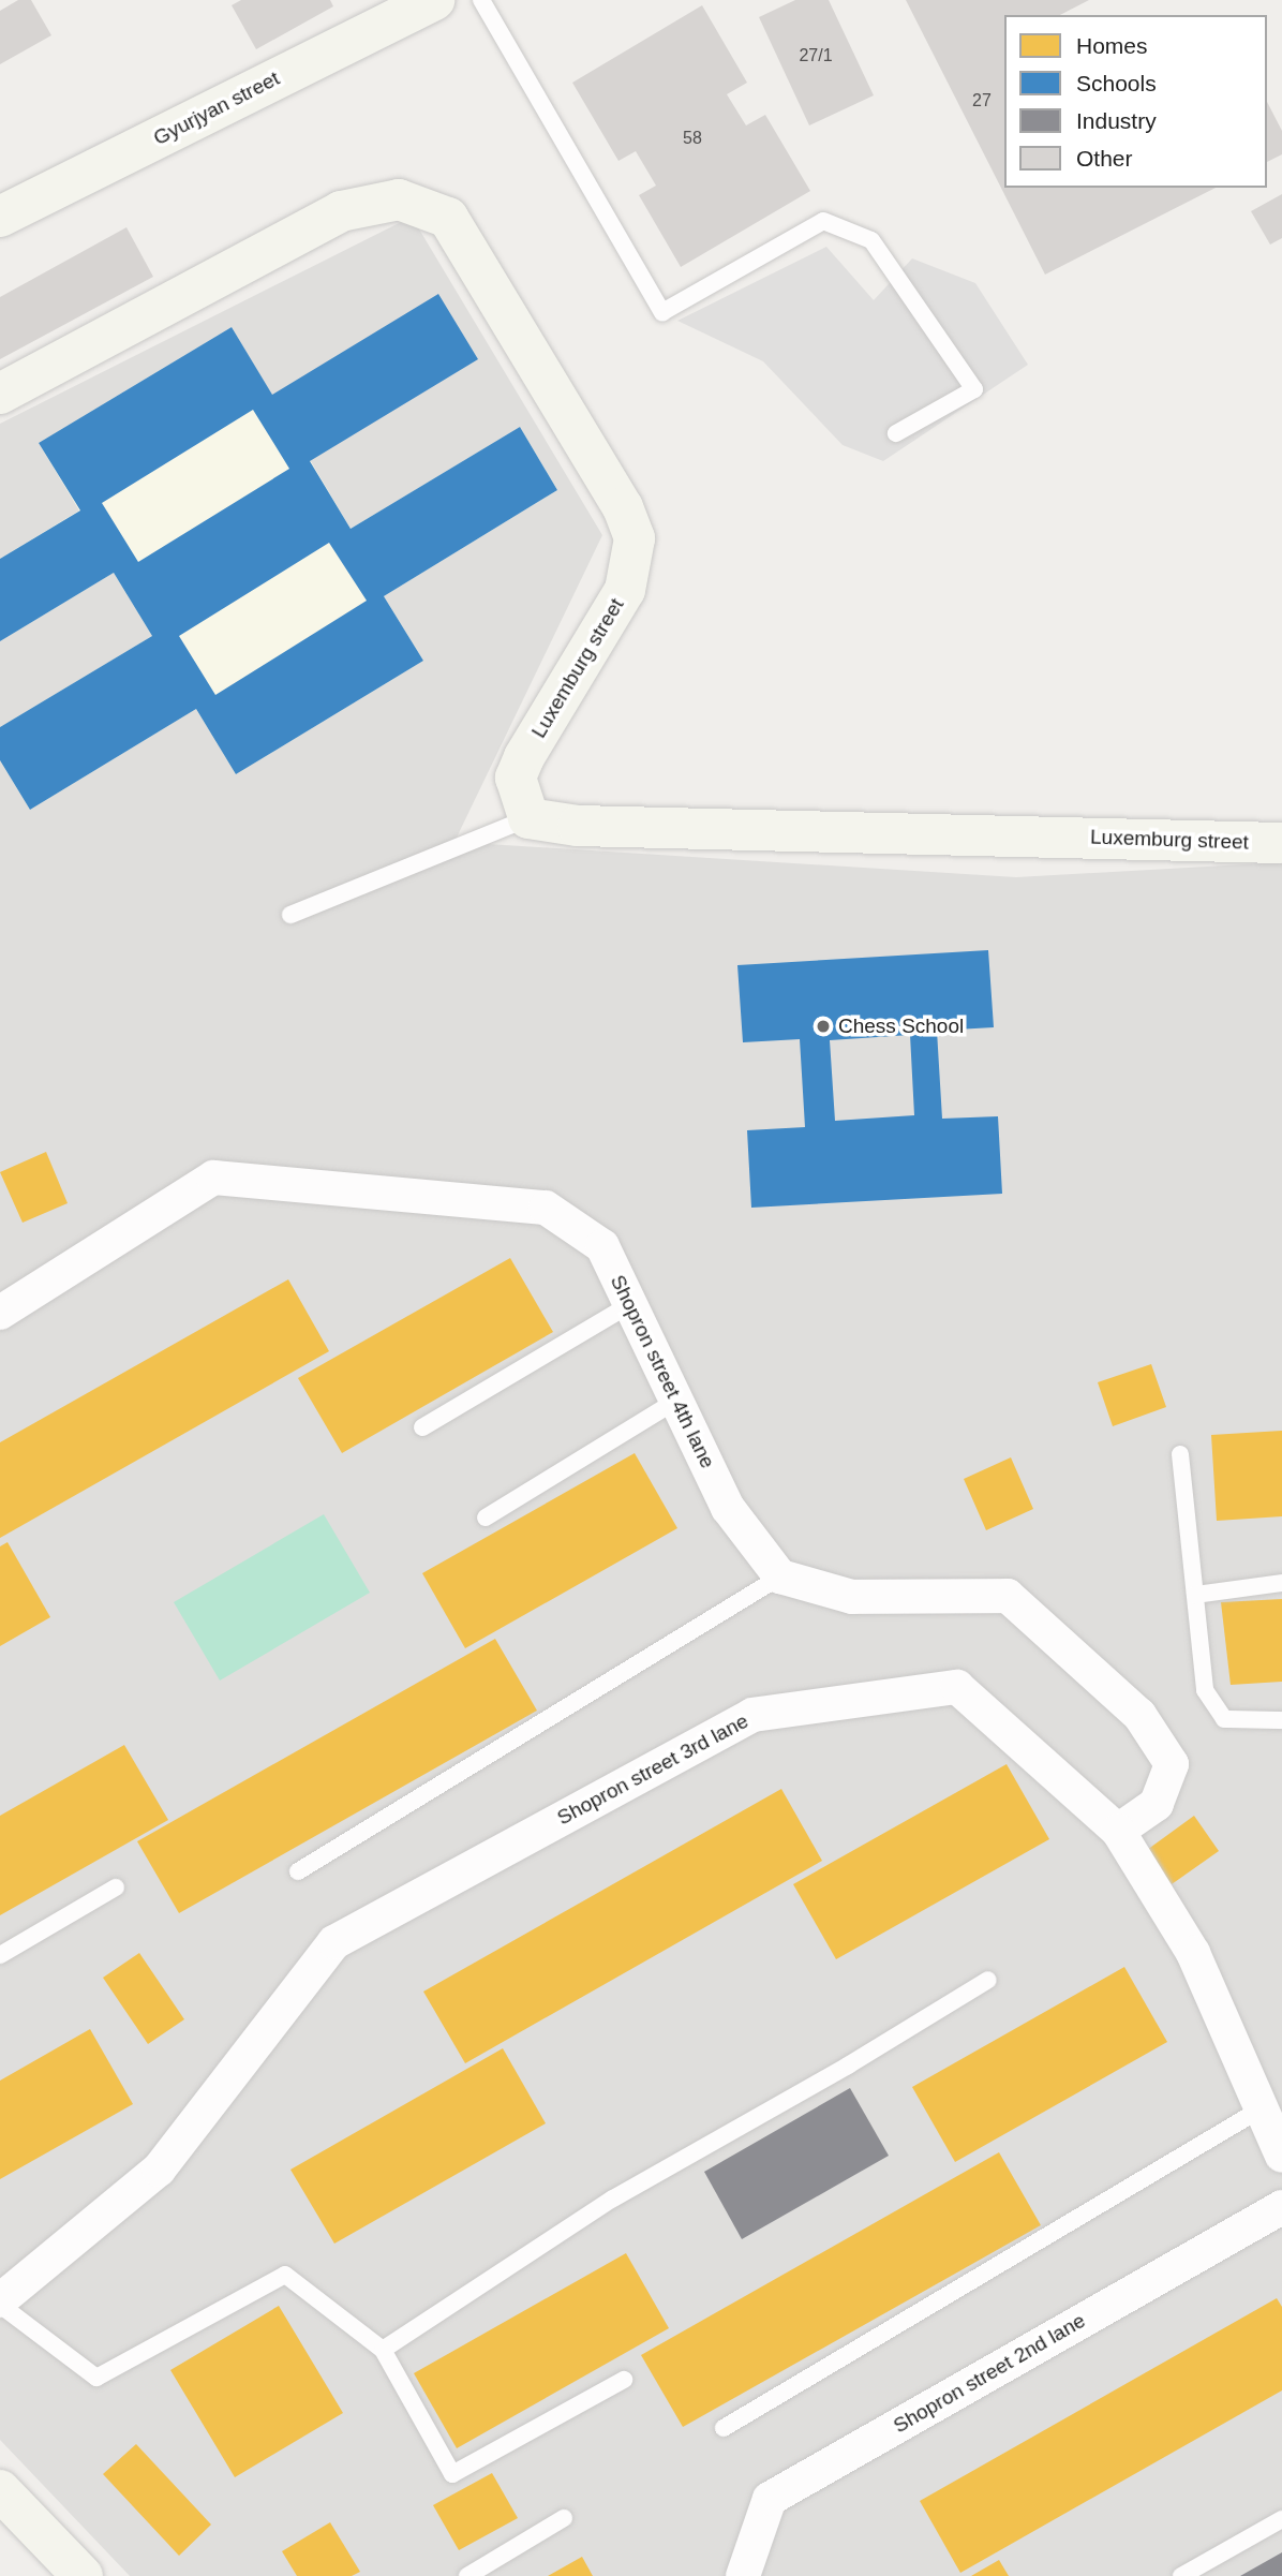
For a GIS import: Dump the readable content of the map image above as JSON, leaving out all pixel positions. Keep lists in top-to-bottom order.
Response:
{
  "streets": {
    "street": [
      "Gyurjyan street",
      "Luxemburg street",
      "Shopron street 4th lane",
      "Shopron street 3rd lane",
      "Shopron street 2nd lane"
    ]
  },
  "places": ["Chess School"],
  "house_numbers": ["27/1", "27", "58"],
  "legend": [
    "Homes",
    "Schools",
    "Industry",
    "Other"
  ]
}
